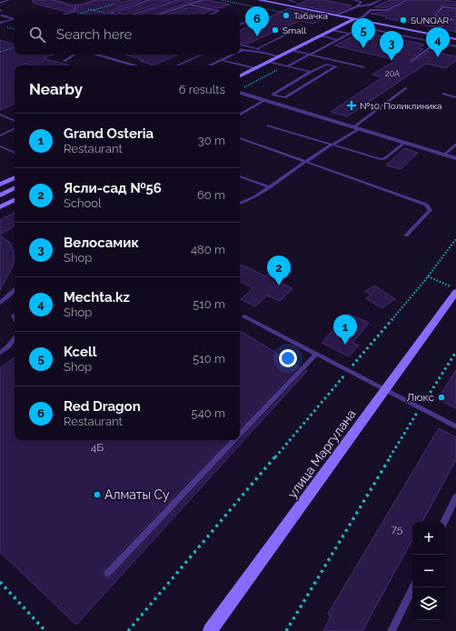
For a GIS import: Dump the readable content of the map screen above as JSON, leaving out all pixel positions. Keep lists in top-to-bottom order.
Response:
{
  "streets": {
    "main road": ["улица Маргулана"]
  },
  "places": {
    "other": [
      "Табачка",
      "SUNQAR",
      "Small",
      "Люкс",
      "Алматы Су"
    ],
    "health": ["№10, Поликлиника"]
  },
  "house_numbers": ["20А", "4Б", "75"],
  "page": {
    "pins": [
      "6",
      "5",
      "4",
      "3",
      "2",
      "1"
    ],
    "search": "Search here",
    "heading": ["Nearby", "6 results"],
    "list": [
      {
        "mark": "1",
        "name": "Grand Osteria",
        "note": "Restaurant",
        "value": "30 m"
      },
      {
        "mark": "2",
        "name": "Ясли-сад №56",
        "note": "School",
        "value": "60 m"
      },
      {
        "mark": "3",
        "name": "Велосамик",
        "note": "Shop",
        "value": "480 m"
      },
      {
        "mark": "4",
        "name": "Mechta.kz",
        "note": "Shop",
        "value": "510 m"
      },
      {
        "mark": "5",
        "name": "Kcell",
        "note": "Shop",
        "value": "510 m"
      },
      {
        "mark": "6",
        "name": "Red Dragon",
        "note": "Restaurant",
        "value": "540 m"
      }
    ],
    "map_buttons": ["+", "−"]
  }
}
